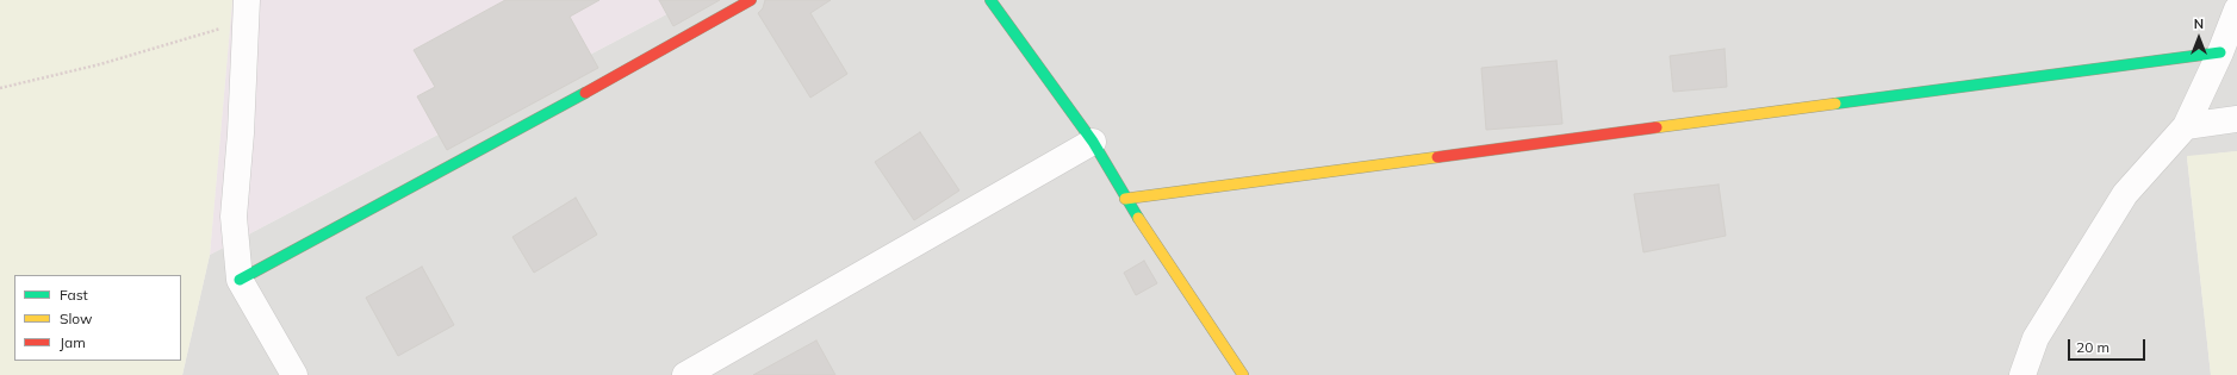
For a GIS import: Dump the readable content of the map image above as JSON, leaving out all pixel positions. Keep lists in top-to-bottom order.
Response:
{
  "legend": ["Fast", "Slow", "Jam"],
  "scale_bar": "20 m",
  "north": "top"
}
